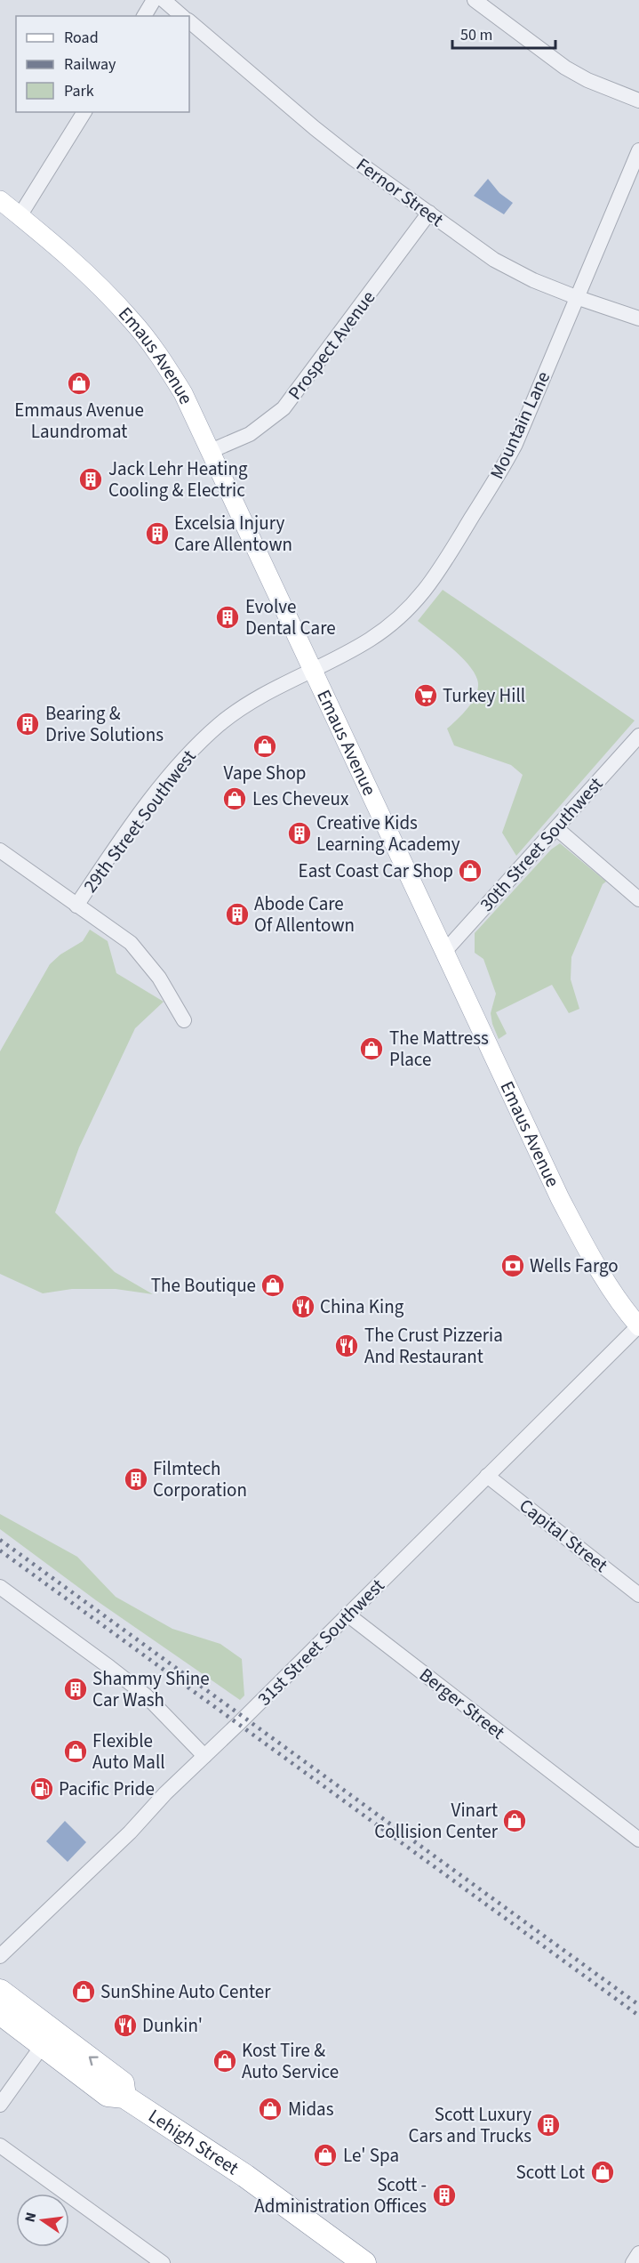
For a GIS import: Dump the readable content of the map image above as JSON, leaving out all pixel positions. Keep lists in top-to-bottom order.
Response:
{
  "streets": {
    "highway": ["Lehigh Street"],
    "main road": ["Emaus Avenue"],
    "street": [
      "Fernor Street",
      "Prospect Avenue",
      "Mountain Lane",
      "29th Street Southwest",
      "30th Street Southwest",
      "Capital Street",
      "31st Street Southwest",
      "Berger Street"
    ]
  },
  "crossings": [
    ["Fernor Street", "Prospect Avenue"],
    ["Fernor Street", "Mountain Lane"],
    ["Prospect Avenue", "Emaus Avenue"],
    ["Emaus Avenue", "Mountain Lane"],
    ["Emaus Avenue", "29th Street Southwest"],
    ["Emaus Avenue", "30th Street Southwest"],
    ["Emaus Avenue", "31st Street Southwest"],
    ["Mountain Lane", "29th Street Southwest"],
    ["Capital Street", "31st Street Southwest"],
    ["31st Street Southwest", "Berger Street"]
  ],
  "places": {
    "shop": [
      "Emmaus Avenue Laundromat",
      "Vape Shop",
      "Les Cheveux",
      "East Coast Car Shop",
      "The Mattress Place",
      "The Boutique",
      "Flexible Auto Mall",
      "Vinart Collision Center",
      "SunShine Auto Center",
      "Kost Tire & Auto Service",
      "Midas",
      "Le' Spa",
      "Scott Lot"
    ],
    "building": [
      "Jack Lehr Heating Cooling & Electric",
      "Excelsia Injury Care Allentown",
      "Evolve Dental Care",
      "Bearing & Drive Solutions",
      "Creative Kids Learning Academy",
      "Abode Care Of Allentown",
      "Filmtech Corporation",
      "Shammy Shine Car Wash",
      "Scott Luxury Cars and Trucks",
      "Scott - Administration Offices"
    ],
    "supermarket": ["Turkey Hill"],
    "bank": ["Wells Fargo"],
    "restaurant": ["China King", "The Crust Pizzeria And Restaurant", "Dunkin'"],
    "fuel station": ["Pacific Pride"]
  },
  "legend": ["Road", "Railway", "Park"],
  "scale_bar": "50 m",
  "north": "left"
}
